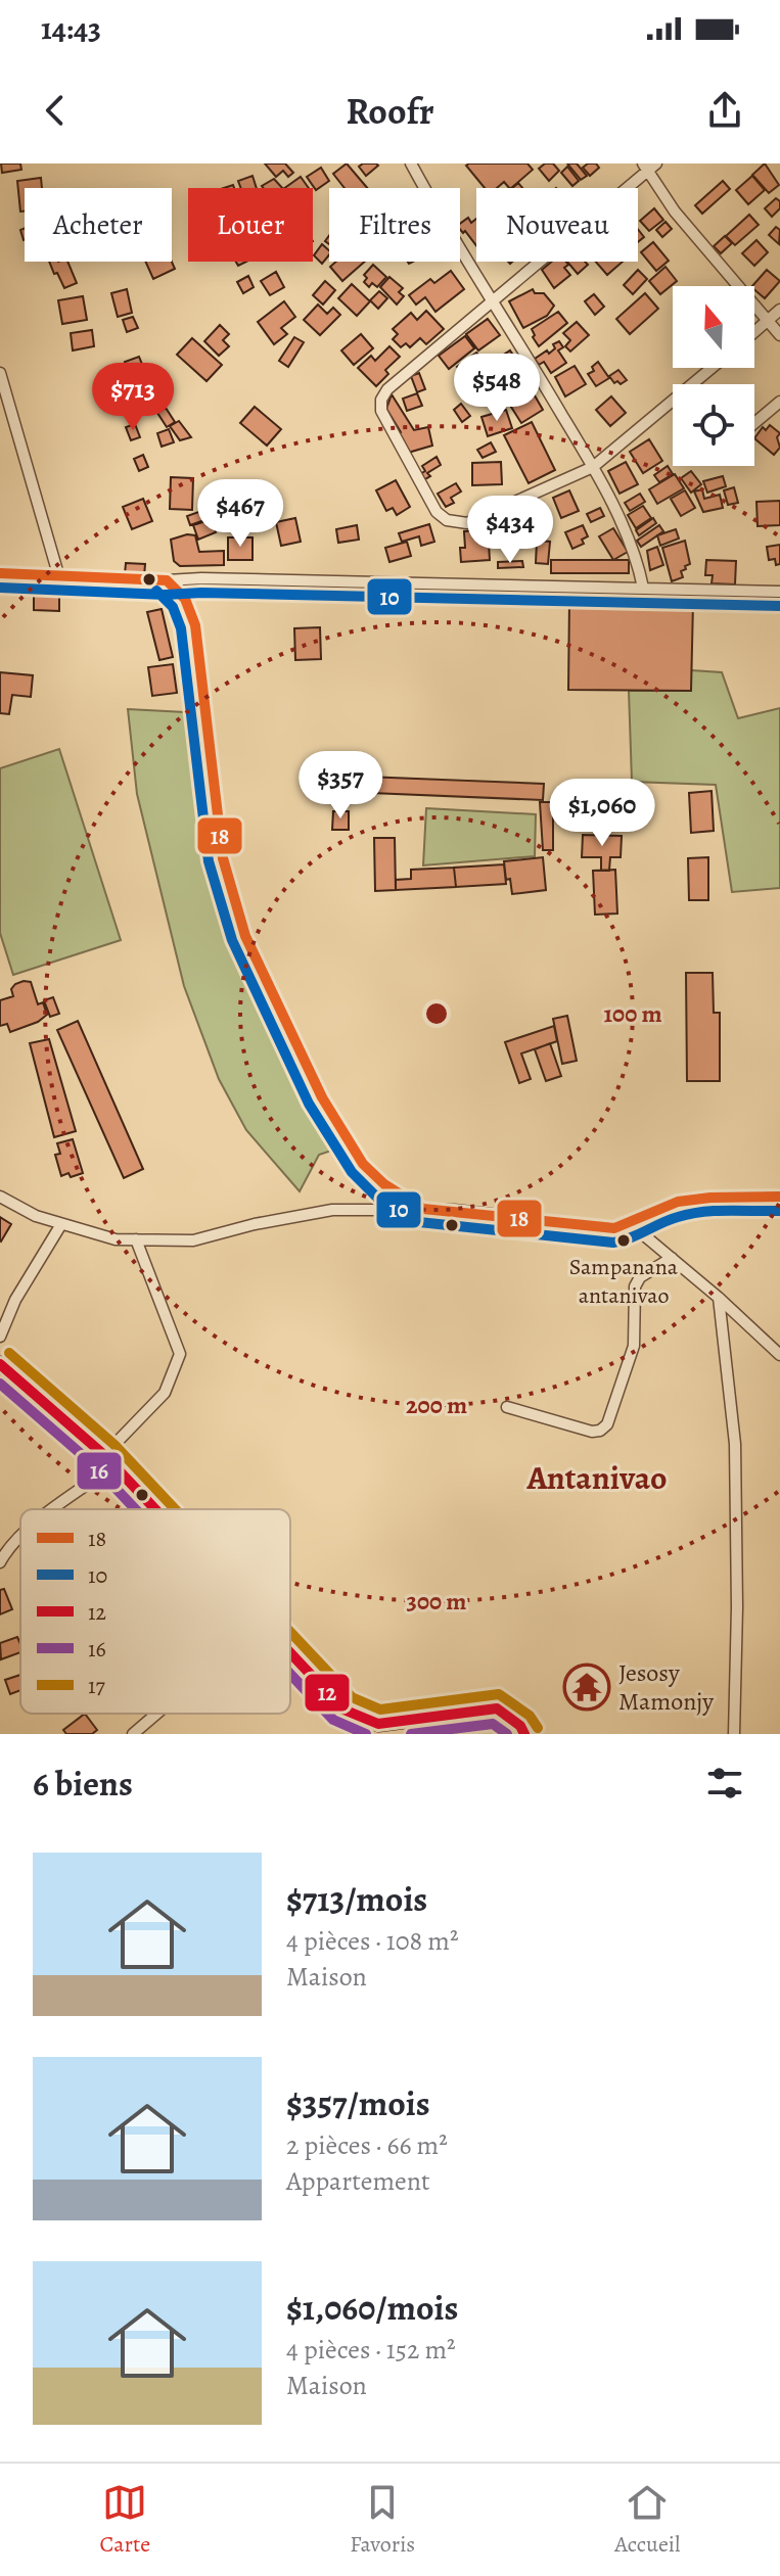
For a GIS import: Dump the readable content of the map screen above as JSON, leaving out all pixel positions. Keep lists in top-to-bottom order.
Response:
{
  "districts": ["Antanivao"],
  "places": {
    "other": ["Sampanana antanivao"],
    "temple": ["Jesosy Mamonjy"]
  },
  "lines": [
    "transit line 18",
    "transit line 10",
    "transit line 17",
    "transit line 12",
    "transit line 16"
  ],
  "legend": [
    "18",
    "10",
    "12",
    "16",
    "17"
  ],
  "north": "top",
  "page": {
    "status": "14:43",
    "header": "Roofr",
    "chip": [
      "Acheter",
      "Louer",
      "Filtres",
      "Nouveau"
    ],
    "price": [
      "$548",
      "$713",
      "$467",
      "$434",
      "$357",
      "$1,060"
    ],
    "heading": "6 biens",
    "list": [
      {
        "name": "$713/mois",
        "note": "4 pièces · 108 m² · Maison"
      },
      {
        "name": "$357/mois",
        "note": "2 pièces · 66 m² · Appartement"
      },
      {
        "name": "$1,060/mois",
        "note": "4 pièces · 152 m² · Maison"
      }
    ],
    "tabs": ["Carte", "Favoris", "Accueil"]
  },
  "rings": ["100 m", "200 m", "300 m"]
}
